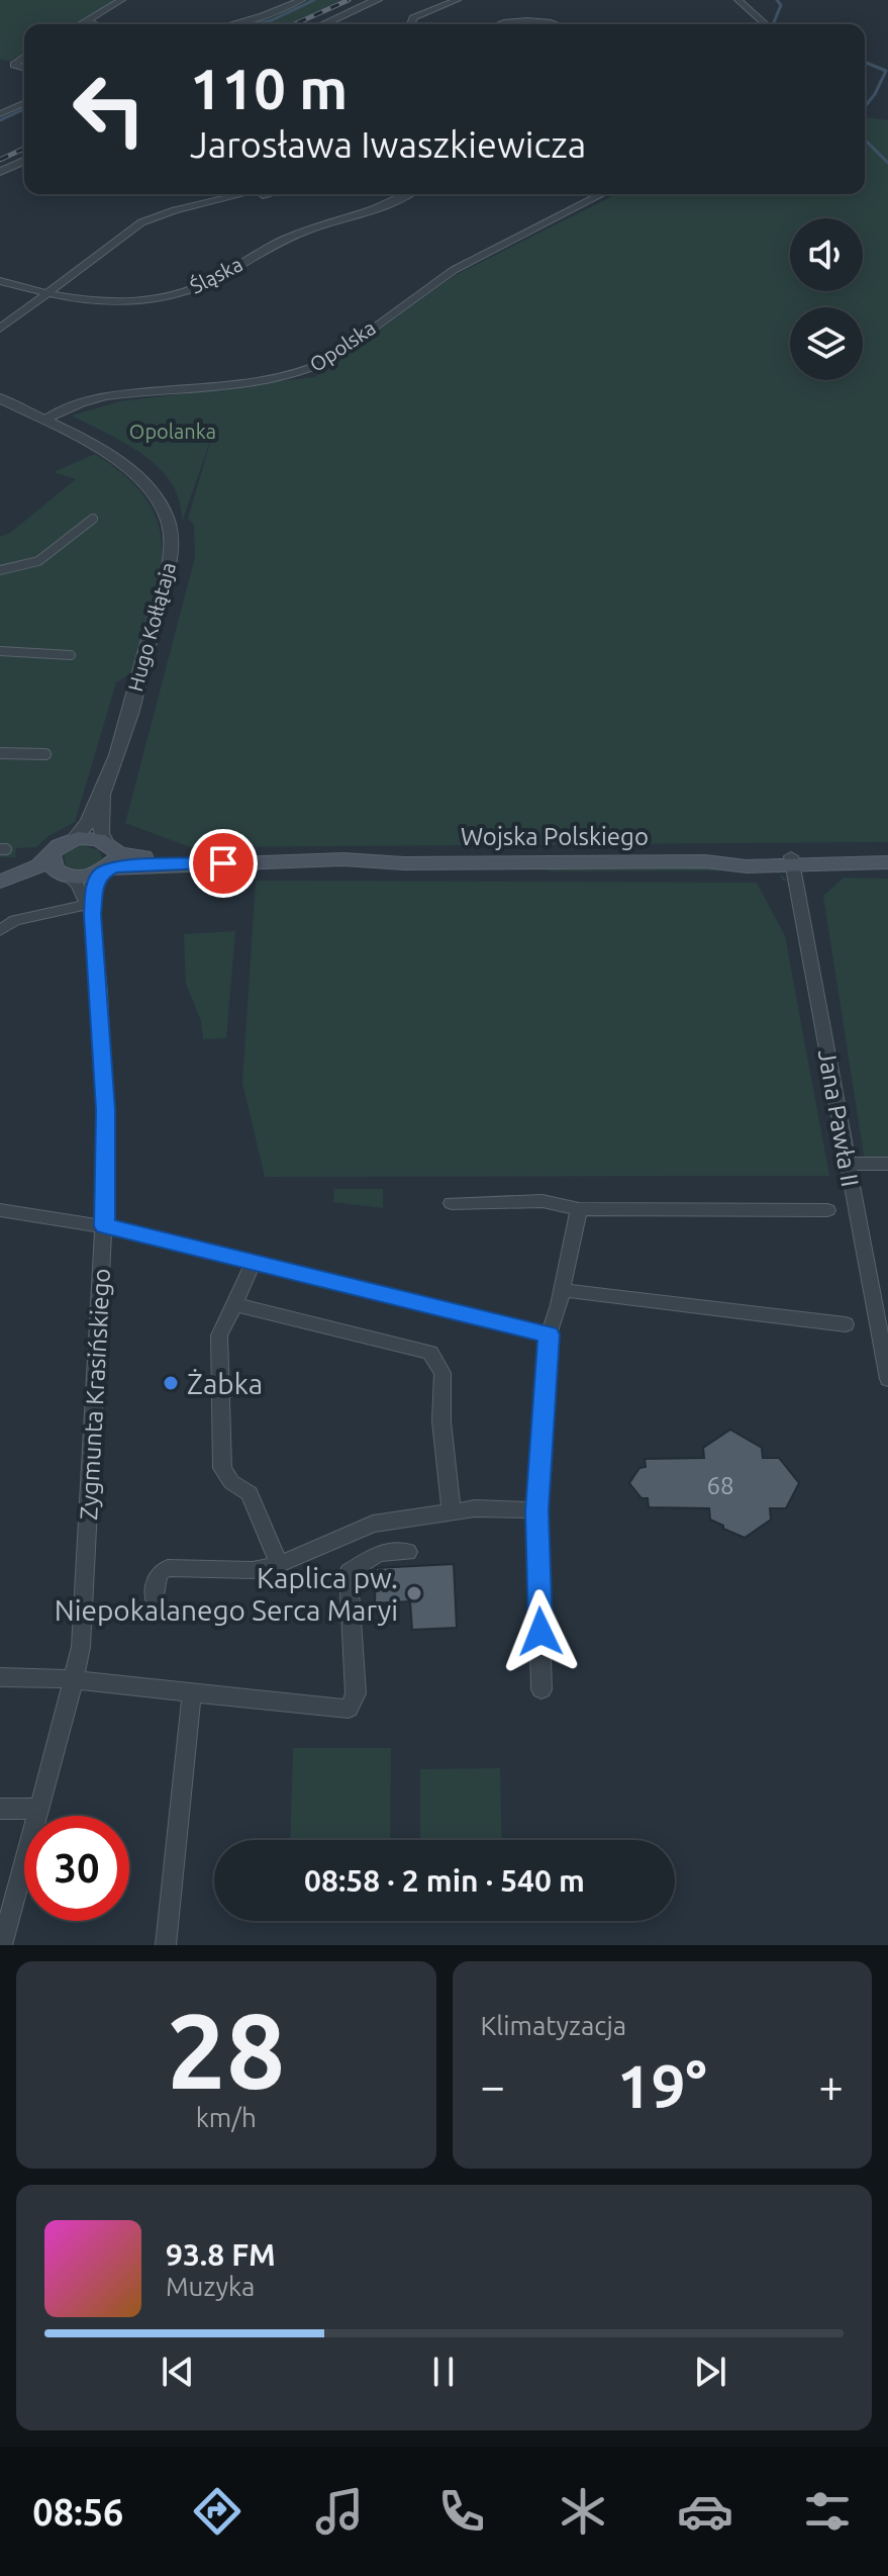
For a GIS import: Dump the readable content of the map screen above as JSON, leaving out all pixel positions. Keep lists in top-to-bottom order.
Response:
{
  "streets": {
    "main road": ["Wojska Polskiego"],
    "street": [
      "Śląska",
      "Opolska",
      "Hugo Kołłątaja",
      "Jana Pawła II",
      "Zygmunta Krasińskiego"
    ]
  },
  "crossings": [
    ["Opolska", "Hugo Kołłątaja"],
    ["Hugo Kołłątaja", "Wojska Polskiego"],
    ["Hugo Kołłątaja", "Zygmunta Krasińskiego"],
    ["Wojska Polskiego", "Jana Pawła II"],
    ["Wojska Polskiego", "Zygmunta Krasińskiego"]
  ],
  "parks": ["Opolanka"],
  "places": ["Żabka", "Kaplica pw. Niepokalanego Serca Maryi"],
  "house_numbers": ["68"],
  "page": {
    "turn": ["110 m", "Jarosława Iwaszkiewicza"],
    "limit": "30",
    "trip": "08:58 · 2 min · 540 m",
    "tile": [
      ["28", "km/h"],
      "Klimatyzacja"
    ],
    "heat": ["−", "19°", "+"],
    "song": ["93.8 FM", "Muzyka"],
    "tabs": "08:56"
  }
}
